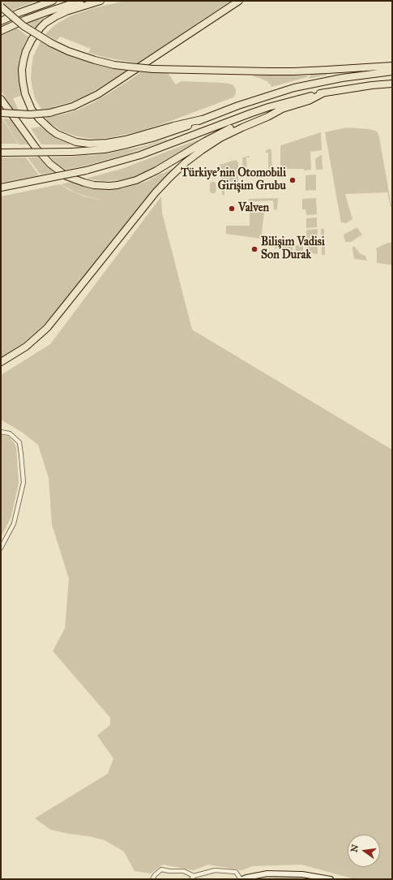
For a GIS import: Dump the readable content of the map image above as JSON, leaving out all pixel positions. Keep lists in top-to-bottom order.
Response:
{
  "places": ["Türkiye'nin Otomobili Girişim Grubu", "Valven", "Bilişim Vadisi Son Durak"],
  "north": "left"
}
